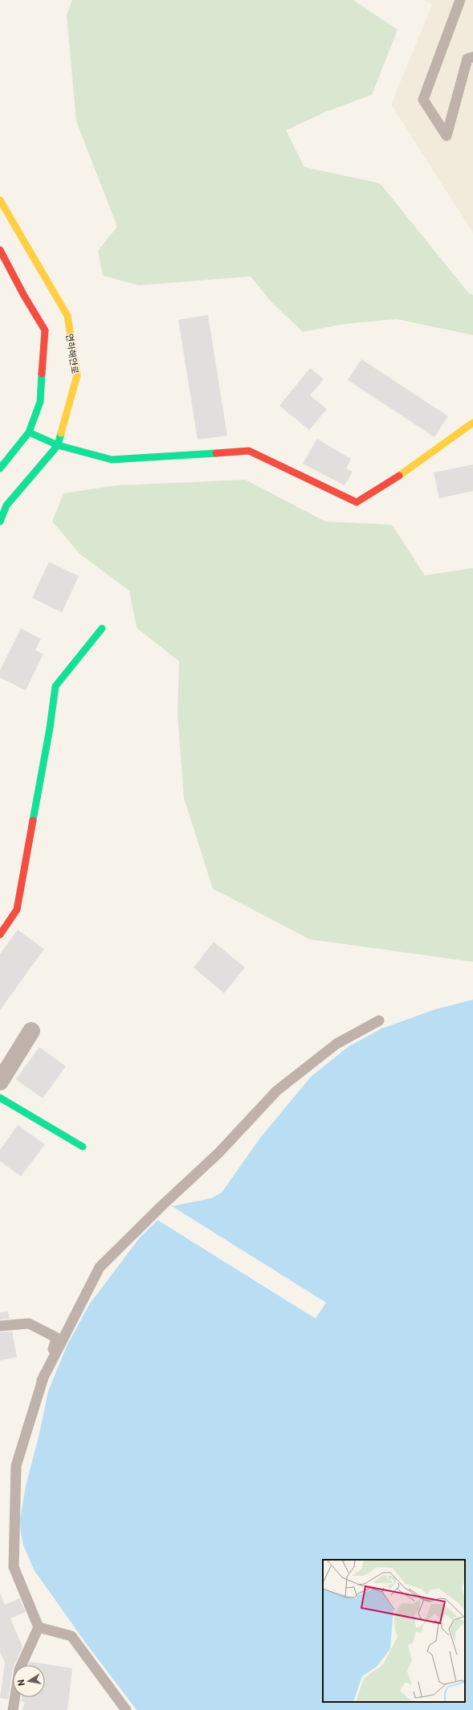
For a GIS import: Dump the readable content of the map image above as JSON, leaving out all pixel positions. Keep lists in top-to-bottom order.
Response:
{
  "streets": {
    "street": ["연하해안로"]
  },
  "north": "left"
}
